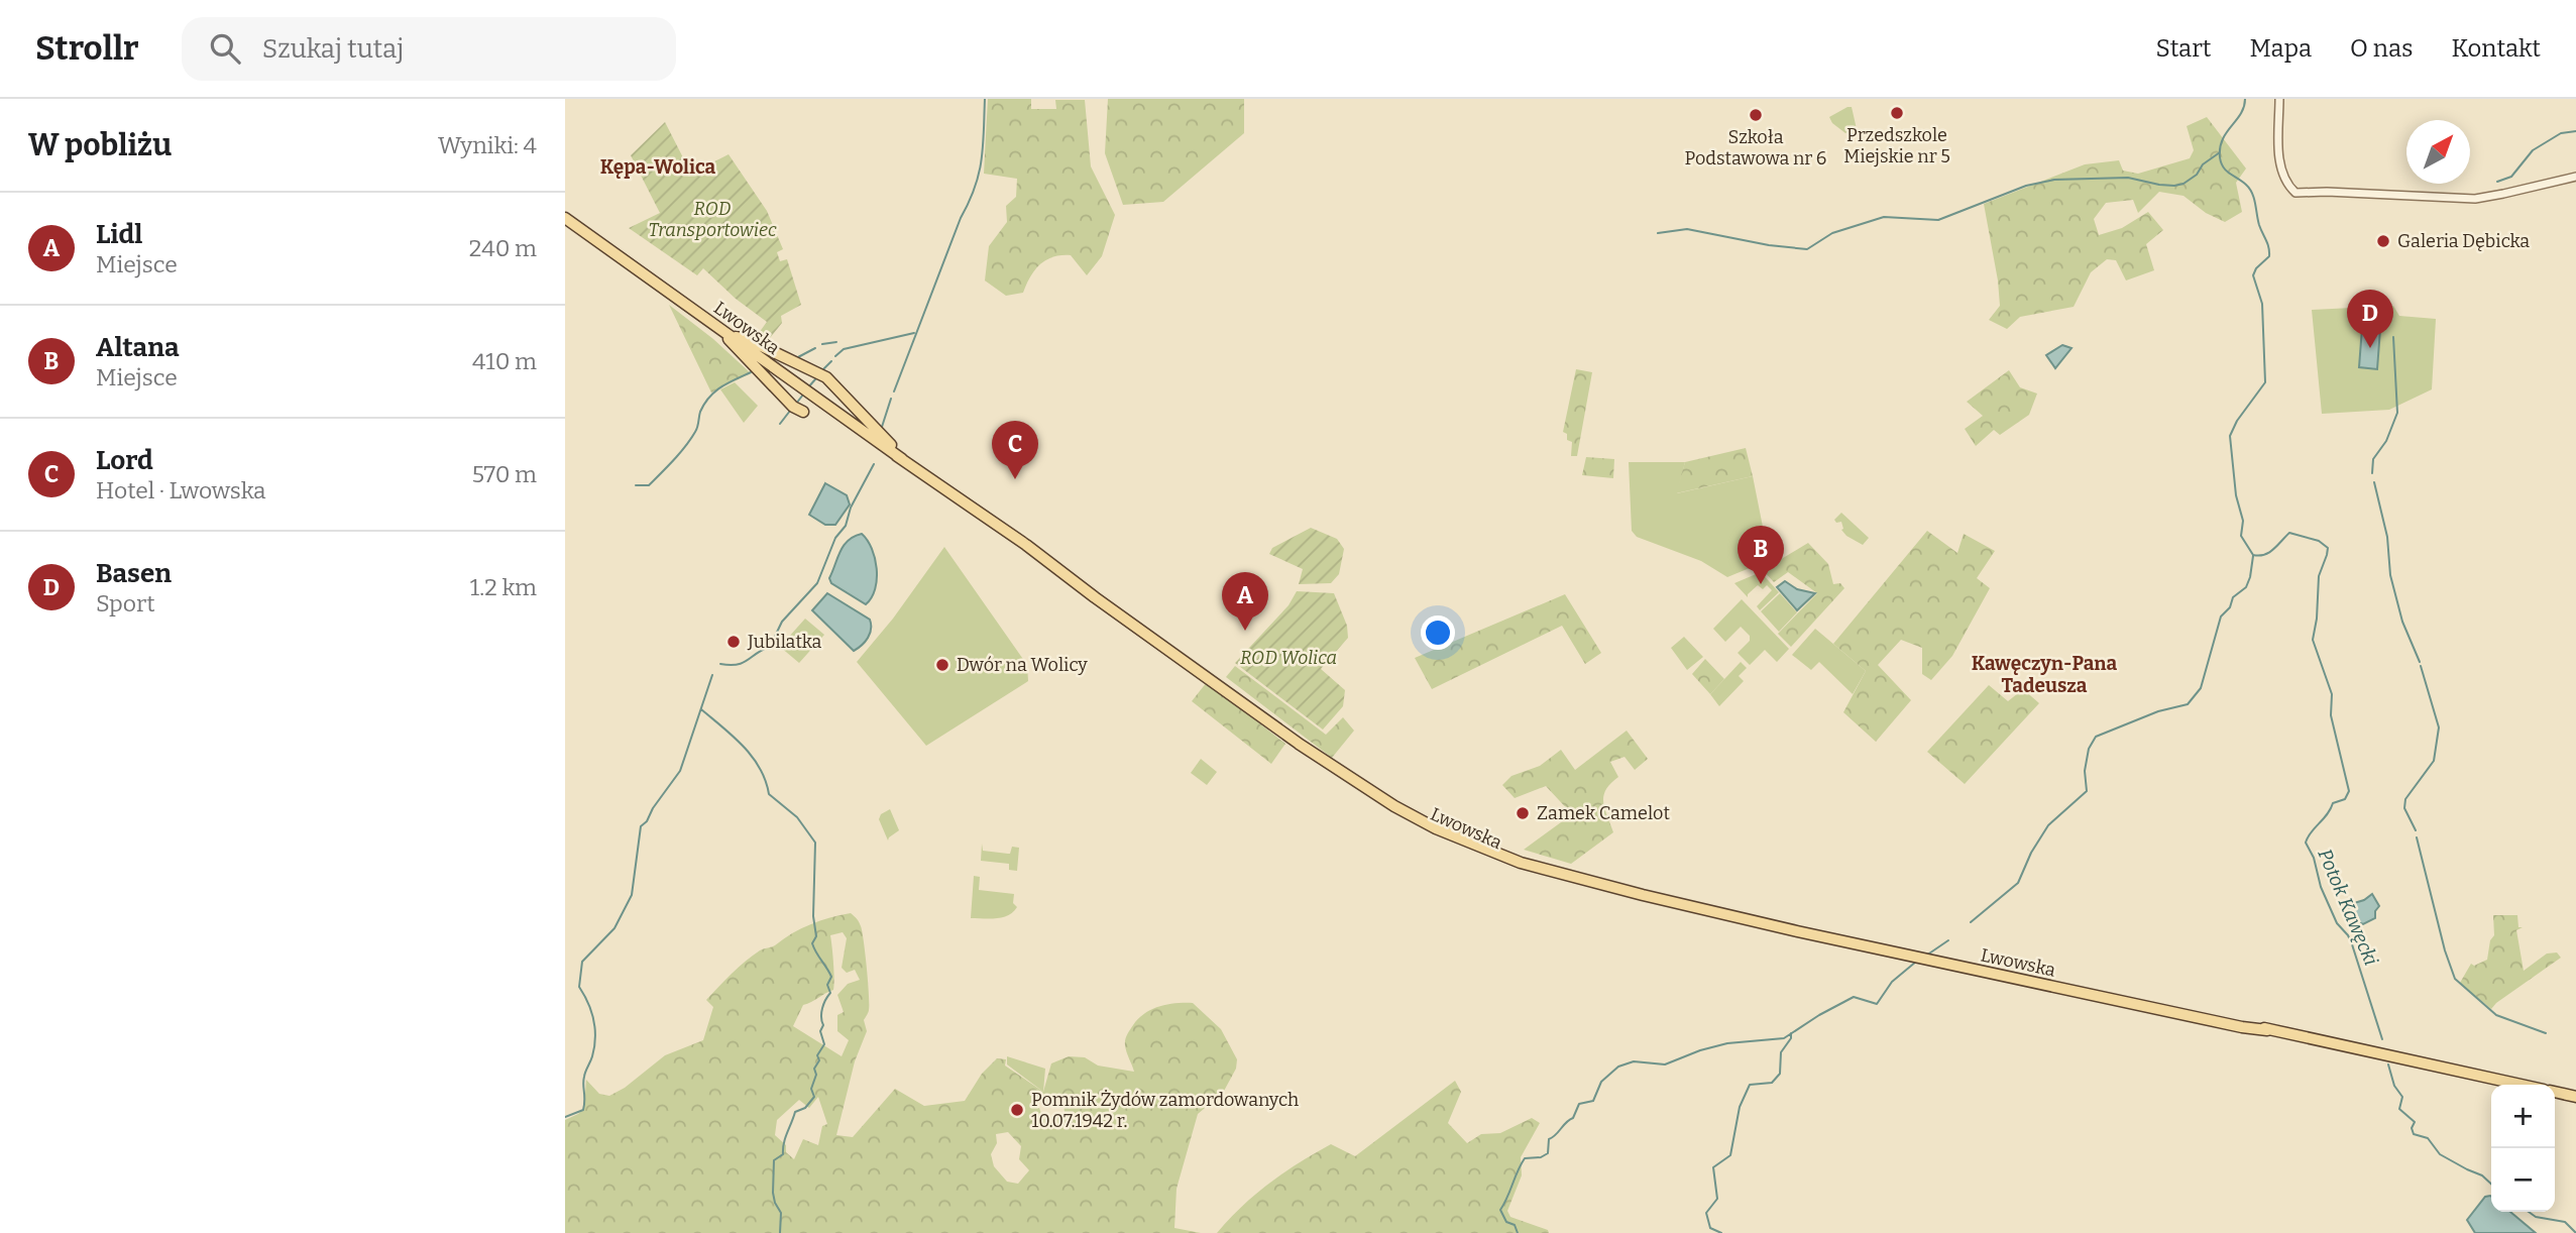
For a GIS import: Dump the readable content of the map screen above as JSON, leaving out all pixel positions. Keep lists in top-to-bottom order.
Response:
{
  "streets": {
    "main road": ["Lwowska"]
  },
  "districts": ["Kępa-Wolica", "Kawęczyn-Pana Tadeusza"],
  "water": ["Potok Kawęcki"],
  "parks": ["ROD Transportowiec", "ROD Wolica"],
  "places": [
    "Przedszkole Miejskie nr 5",
    "Szkoła Podstawowa nr 6",
    "Galeria Dębicka",
    "Jubilatka",
    "Dwór na Wolicy",
    "Zamek Camelot",
    "Pomnik Żydów zamordowanych 10.07.1942 r."
  ],
  "north": "top right",
  "page": {
    "header": "Strollr",
    "search": "Szukaj tutaj",
    "nav": [
      "Start",
      "Mapa",
      "O nas",
      "Kontakt"
    ],
    "heading": ["W pobliżu", "Wyniki: 4"],
    "list": [
      {
        "mark": "A",
        "name": "Lidl",
        "note": "Miejsce",
        "value": "240 m"
      },
      {
        "mark": "B",
        "name": "Altana",
        "note": "Miejsce",
        "value": "410 m"
      },
      {
        "mark": "C",
        "name": "Lord",
        "note": "Hotel · Lwowska",
        "value": "570 m"
      },
      {
        "mark": "D",
        "name": "Basen",
        "note": "Sport",
        "value": "1.2 km"
      }
    ],
    "pins": [
      "D",
      "C",
      "B",
      "A"
    ],
    "map_buttons": ["+", "−"]
  }
}
